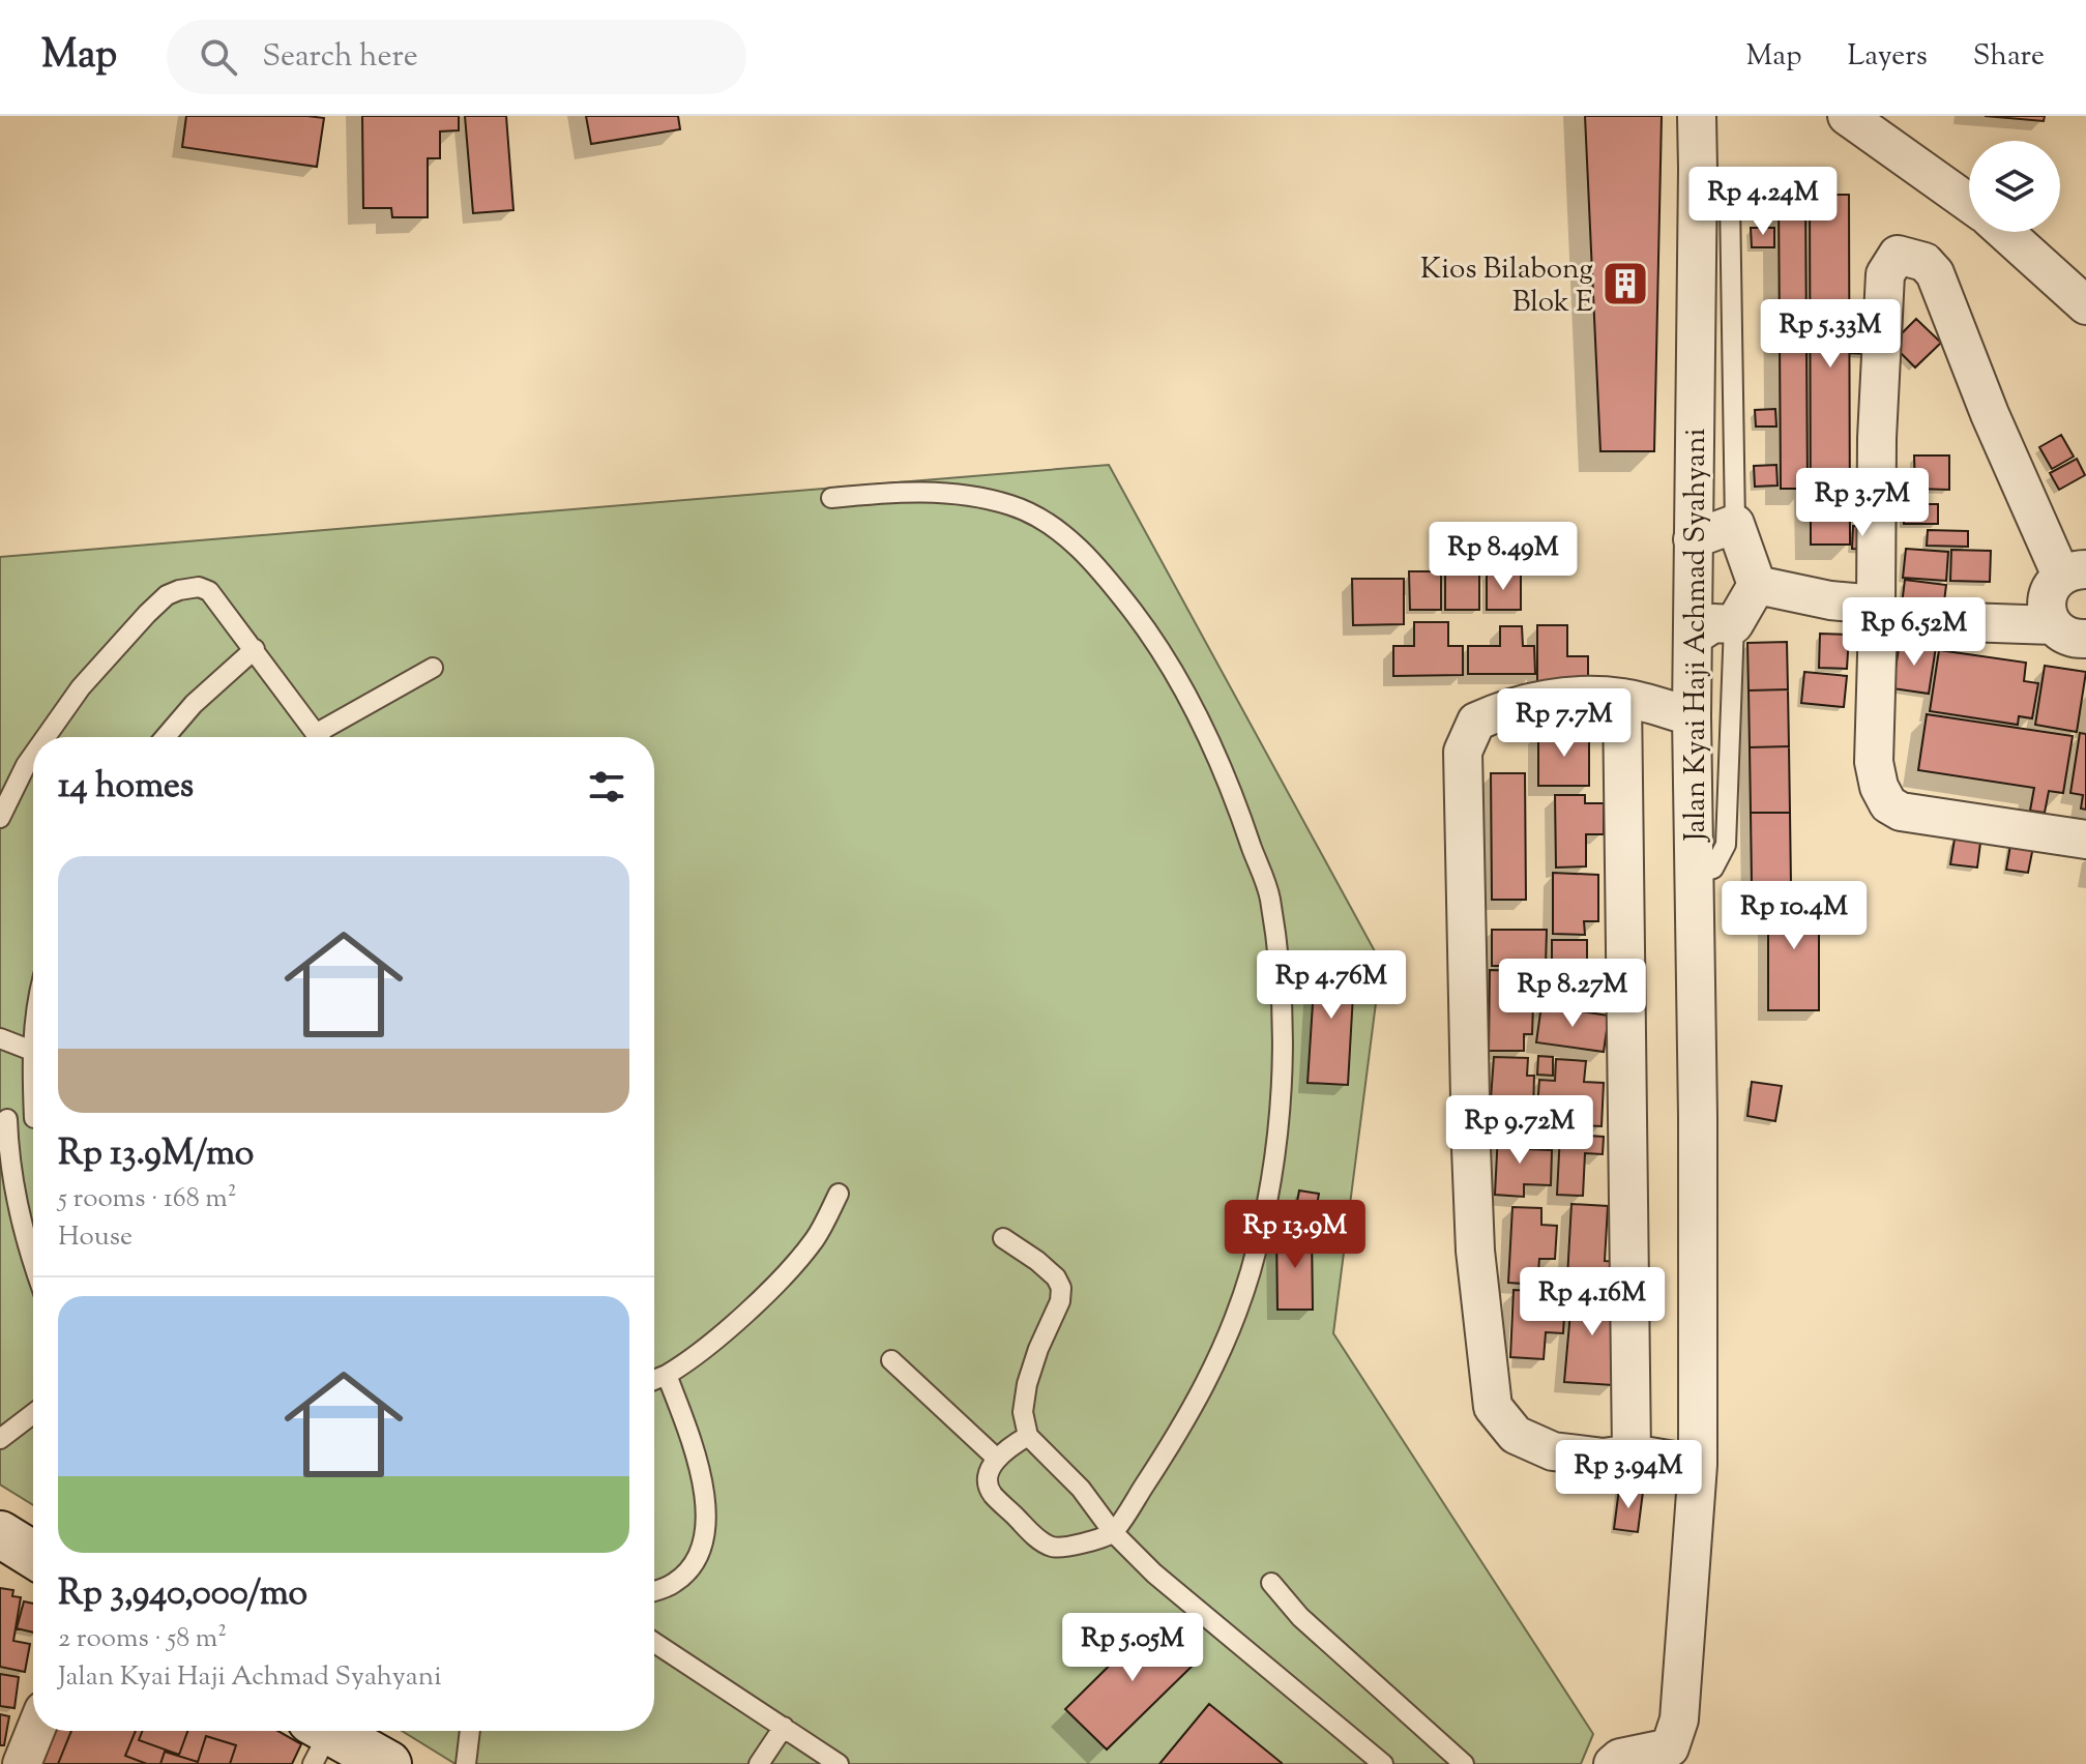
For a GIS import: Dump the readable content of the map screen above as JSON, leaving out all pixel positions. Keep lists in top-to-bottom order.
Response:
{
  "streets": {
    "street": ["Jalan Kyai Haji Achmad Syahyani"]
  },
  "places": {
    "building": ["Kios Bilabong Blok E"]
  },
  "page": {
    "header": "Map",
    "search": "Search here",
    "nav": ["Map", "Layers", "Share"],
    "price": [
      "Rp 4.24M",
      "Rp 5.33M",
      "Rp 3.7M",
      "Rp 8.49M",
      "Rp 6.52M",
      "Rp 7.7M",
      "Rp 10.4M",
      "Rp 4.76M",
      "Rp 8.27M",
      "Rp 9.72M",
      "Rp 13.9M",
      "Rp 4.16M",
      "Rp 3.94M",
      "Rp 5.05M"
    ],
    "heading": "14 homes",
    "list": [
      {
        "name": "Rp 13.9M/mo",
        "note": "5 rooms · 168 m² · House"
      },
      {
        "name": "Rp 3,940,000/mo",
        "note": "2 rooms · 58 m² · Jalan Kyai Haji Achmad Syahyani"
      }
    ]
  }
}
